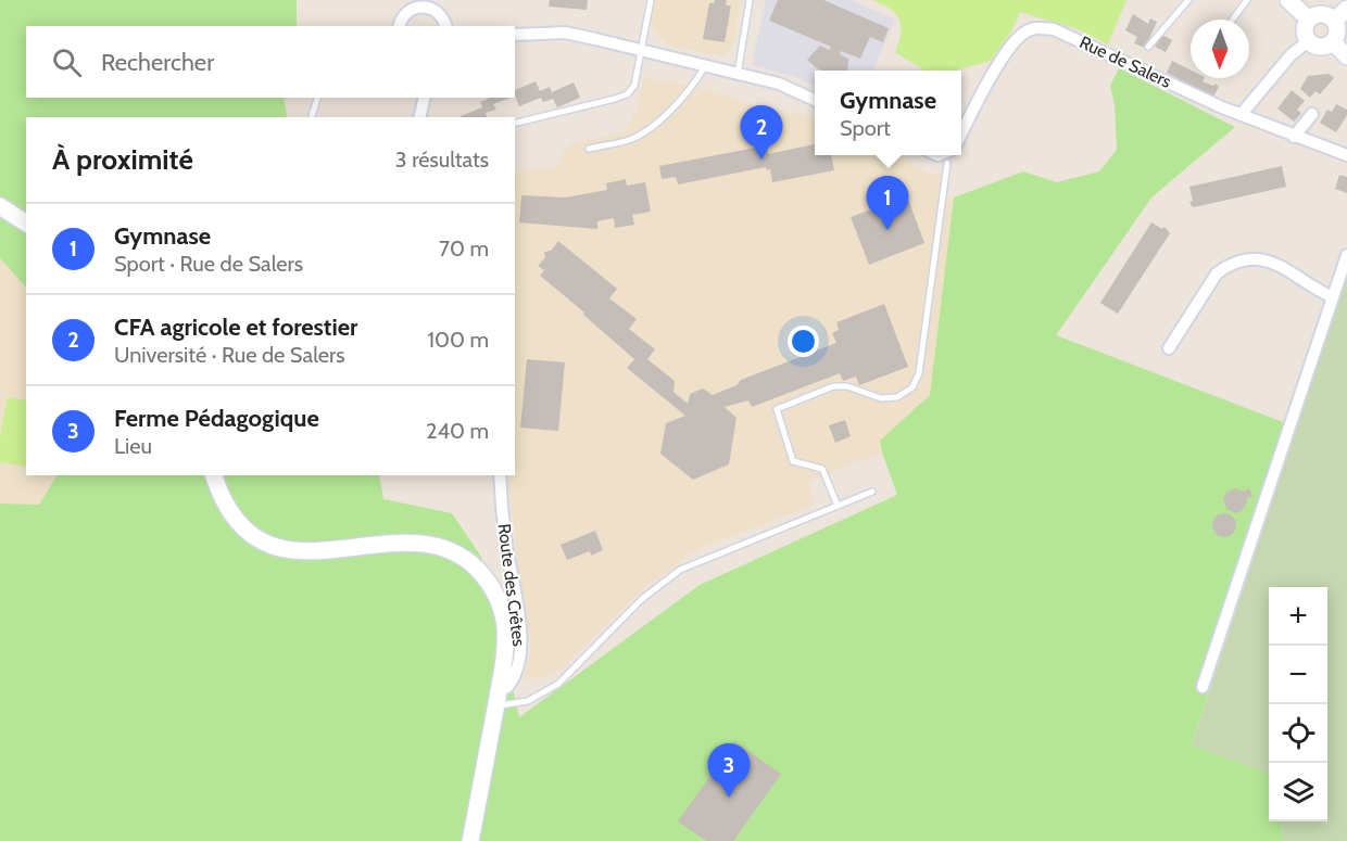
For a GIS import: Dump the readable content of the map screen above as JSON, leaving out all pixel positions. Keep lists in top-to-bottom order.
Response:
{
  "streets": {
    "street": ["Rue de Salers", "Route des Crêtes"]
  },
  "north": "bottom",
  "page": {
    "search": "Rechercher",
    "popup": ["Gymnase", "Sport"],
    "pins": ["2", "1", "3"],
    "heading": ["À proximité", "3 résultats"],
    "list": [
      {
        "mark": "1",
        "name": "Gymnase",
        "note": "Sport · Rue de Salers",
        "value": "70 m"
      },
      {
        "mark": "2",
        "name": "CFA agricole et forestier",
        "note": "Université · Rue de Salers",
        "value": "100 m"
      },
      {
        "mark": "3",
        "name": "Ferme Pédagogique",
        "note": "Lieu",
        "value": "240 m"
      }
    ],
    "map_buttons": ["+", "−"]
  }
}
